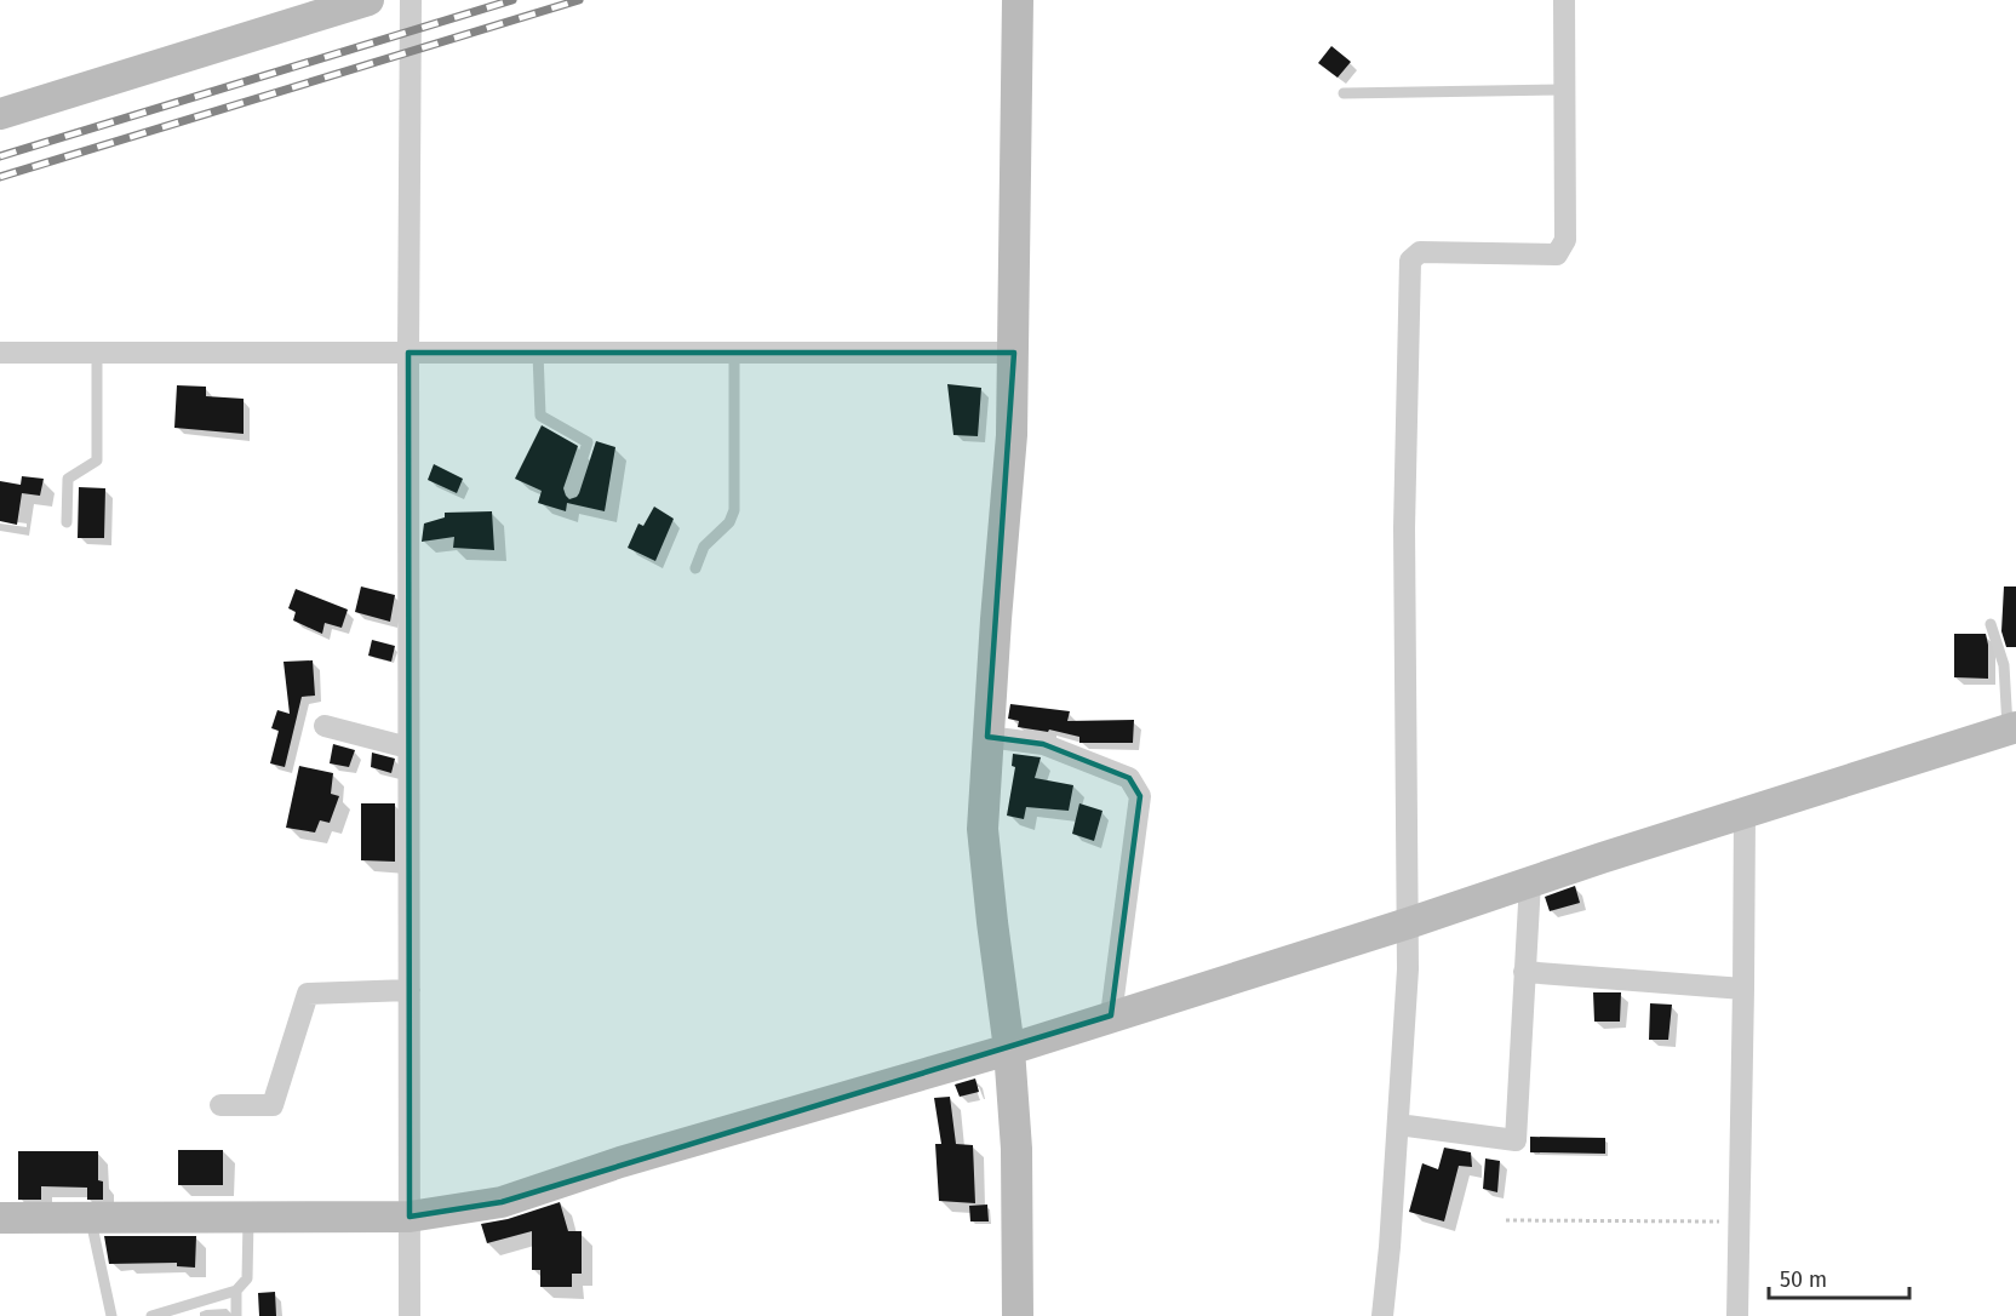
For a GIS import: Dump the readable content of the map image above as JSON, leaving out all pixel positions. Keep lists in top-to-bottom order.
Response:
{
  "scale_bar": "50 m"
}
